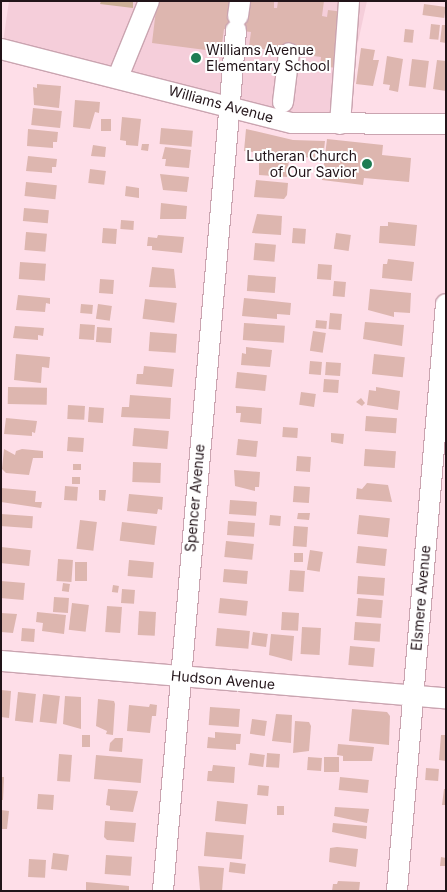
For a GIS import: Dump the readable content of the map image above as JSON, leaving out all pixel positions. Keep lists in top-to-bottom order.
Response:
{
  "streets": {
    "street": [
      "Williams Avenue",
      "Spencer Avenue",
      "Elsmere Avenue",
      "Hudson Avenue"
    ]
  },
  "crossings": [
    ["Williams Avenue", "Spencer Avenue"],
    ["Spencer Avenue", "Hudson Avenue"],
    ["Elsmere Avenue", "Hudson Avenue"]
  ],
  "places": ["Williams Avenue Elementary School", "Lutheran Church of Our Savior"]
}
